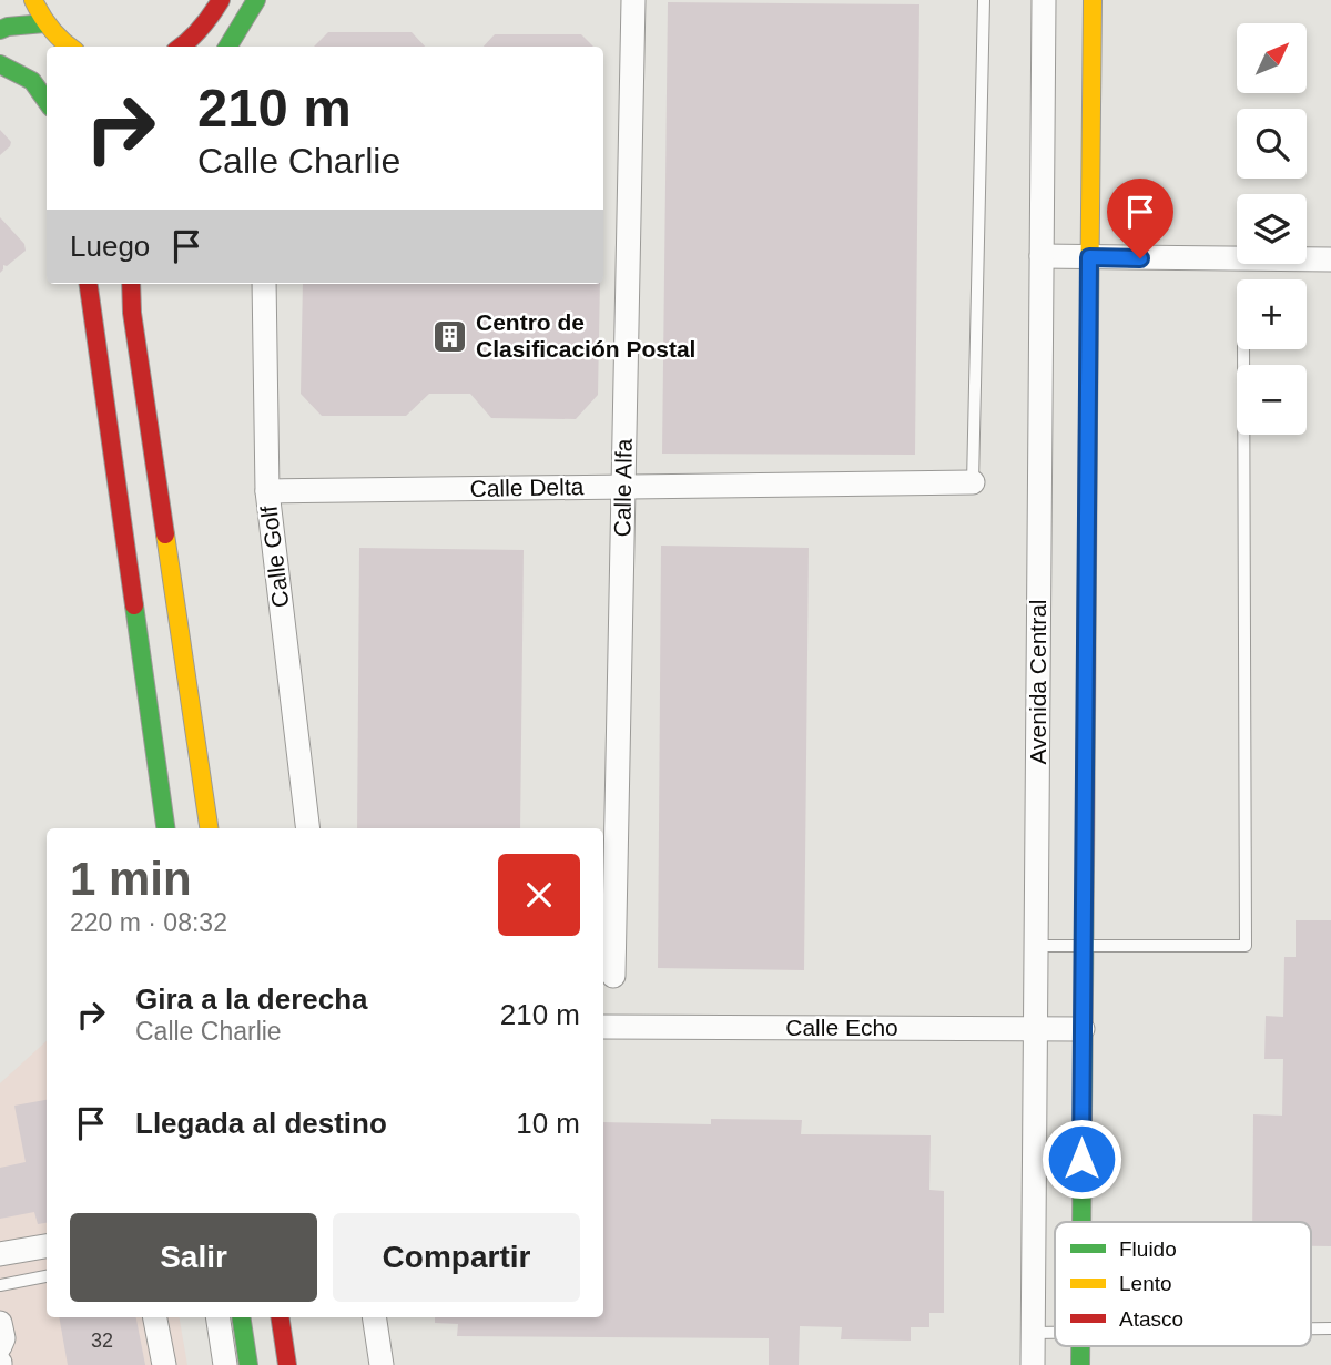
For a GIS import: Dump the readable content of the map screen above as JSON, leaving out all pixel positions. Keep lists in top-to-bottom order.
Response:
{
  "streets": {
    "street": [
      "Calle Delta",
      "Calle Alfa",
      "Calle Golf",
      "Avenida Central",
      "Calle Echo"
    ]
  },
  "crossings": [
    ["Calle Delta", "Calle Alfa"],
    ["Calle Delta", "Calle Golf"],
    ["Avenida Central", "Calle Echo"]
  ],
  "places": {
    "building": ["Centro de Clasificación Postal"]
  },
  "house_numbers": ["32"],
  "legend": ["Fluido", "Lento", "Atasco"],
  "north": "top right",
  "page": {
    "map_buttons": ["+", "−"],
    "turn": ["210 m", "Calle Charlie"],
    "then": "Luego",
    "heading": ["1 min", "220 m · 08:32"],
    "list": [
      {
        "name": "Gira a la derecha",
        "note": "Calle Charlie",
        "value": "210 m"
      },
      {
        "name": "Llegada al destino",
        "value": "10 m"
      }
    ],
    "buttons": ["Salir", "Compartir"]
  }
}
